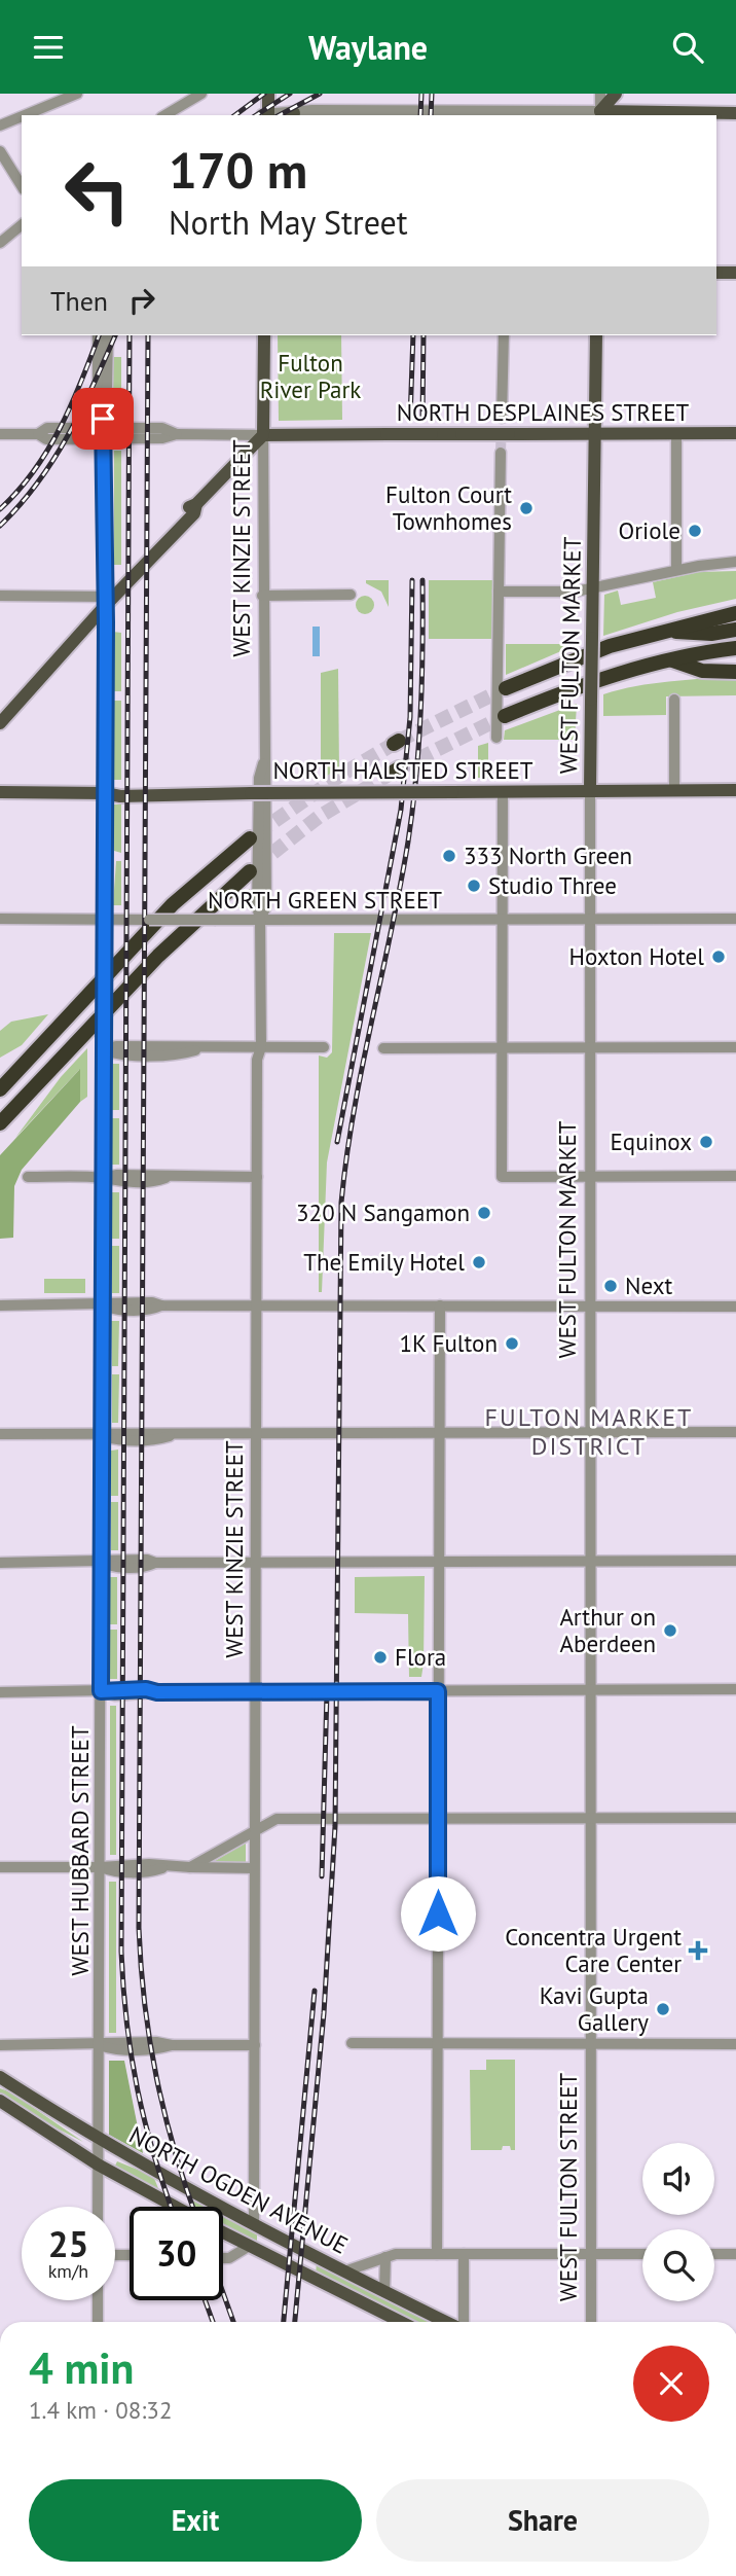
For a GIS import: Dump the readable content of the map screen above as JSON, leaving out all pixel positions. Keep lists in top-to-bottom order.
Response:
{
  "streets": {
    "main road": [
      "NORTH DESPLAINES STREET",
      "WEST KINZIE STREET",
      "WEST FULTON MARKET",
      "NORTH HALSTED STREET",
      "NORTH OGDEN AVENUE"
    ],
    "street": ["NORTH GREEN STREET", "WEST HUBBARD STREET", "WEST FULTON STREET"]
  },
  "crossings": [
    ["NORTH DESPLAINES STREET", "WEST KINZIE STREET"],
    ["NORTH DESPLAINES STREET", "WEST FULTON MARKET"],
    ["NORTH DESPLAINES STREET", "WEST HUBBARD STREET"],
    ["WEST KINZIE STREET", "NORTH GREEN STREET"],
    ["WEST KINZIE STREET", "NORTH OGDEN AVENUE"],
    ["WEST FULTON MARKET", "NORTH HALSTED STREET"],
    ["WEST FULTON MARKET", "NORTH GREEN STREET"],
    ["WEST FULTON MARKET", "WEST FULTON STREET"],
    ["NORTH HALSTED STREET", "WEST HUBBARD STREET"],
    ["NORTH GREEN STREET", "WEST HUBBARD STREET"],
    ["WEST HUBBARD STREET", "NORTH OGDEN AVENUE"]
  ],
  "districts": ["FULTON MARKET DISTRICT"],
  "parks": ["Fulton River Park"],
  "places": {
    "other": [
      "Fulton Court Townhomes",
      "Oriole",
      "333 North Green",
      "Studio Three",
      "Hoxton Hotel",
      "Equinox",
      "320 N Sangamon",
      "The Emily Hotel",
      "Next",
      "1K Fulton",
      "Arthur on Aberdeen",
      "Flora",
      "Kavi Gupta Gallery"
    ],
    "health": ["Concentra Urgent Care Center"]
  },
  "page": {
    "header": "Waylane",
    "turn": ["170 m", "North May Street"],
    "then": "Then",
    "speed": "25 km/h",
    "limit": "30",
    "heading": ["4 min", "1.4 km · 08:32"],
    "buttons": ["Exit", "Share"]
  }
}
